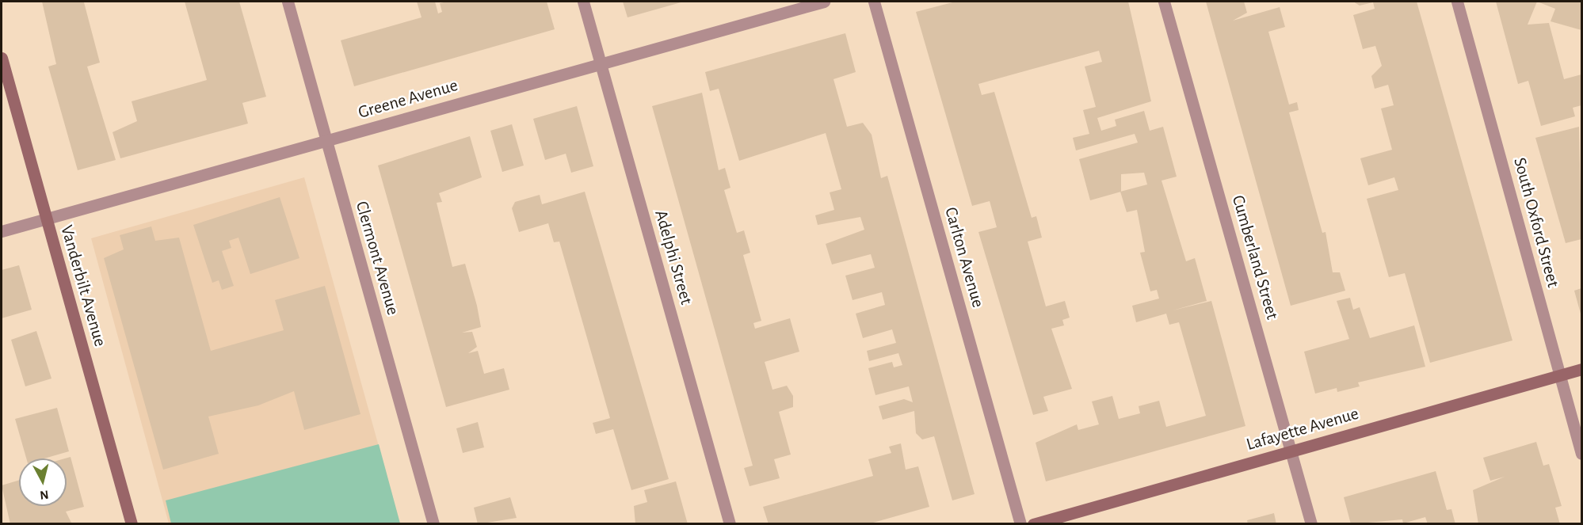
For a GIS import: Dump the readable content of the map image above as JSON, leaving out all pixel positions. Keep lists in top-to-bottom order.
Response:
{
  "streets": {
    "main road": ["Vanderbilt Avenue", "Lafayette Avenue"],
    "street": [
      "Greene Avenue",
      "South Oxford Street",
      "Adelphi Street",
      "Carlton Avenue",
      "Cumberland Street",
      "Clermont Avenue"
    ]
  },
  "crossings": [
    ["Greene Avenue", "Adelphi Street"],
    ["Greene Avenue", "Clermont Avenue"],
    ["Greene Avenue", "Vanderbilt Avenue"],
    ["South Oxford Street", "Lafayette Avenue"],
    ["Cumberland Street", "Lafayette Avenue"]
  ],
  "north": "bottom"
}
